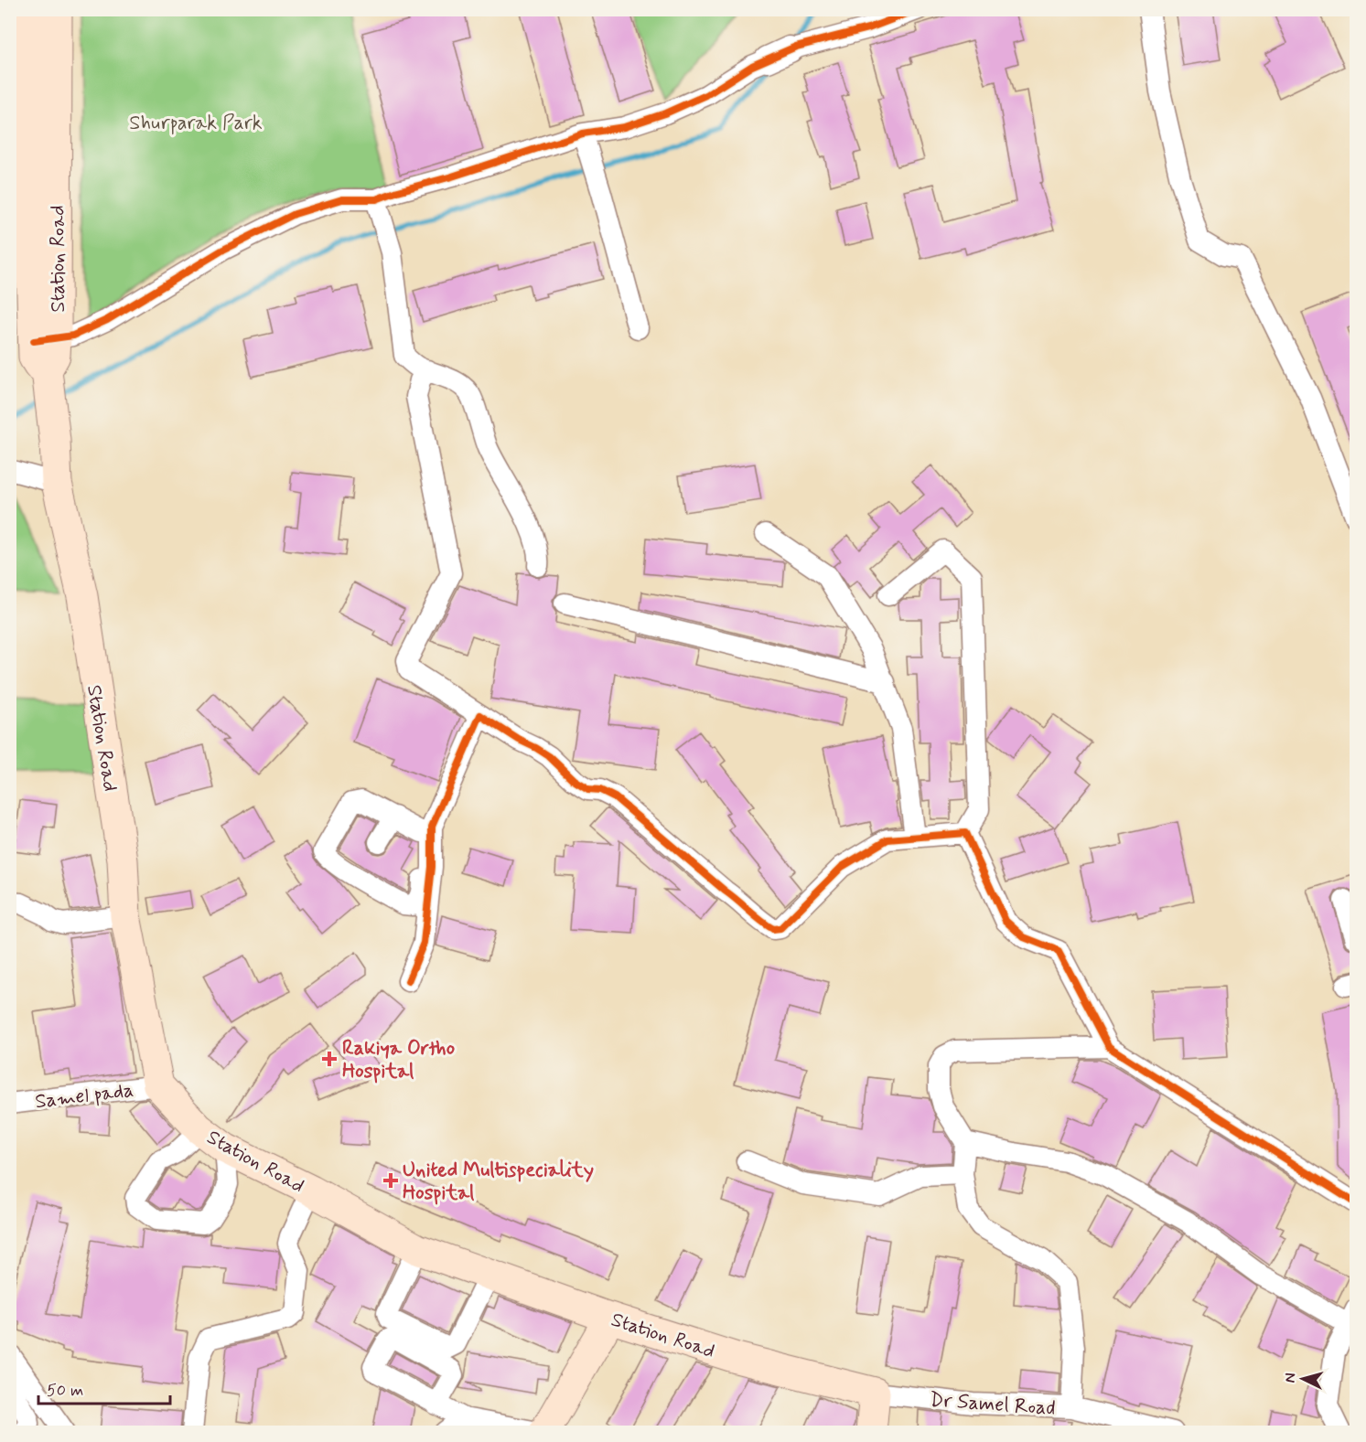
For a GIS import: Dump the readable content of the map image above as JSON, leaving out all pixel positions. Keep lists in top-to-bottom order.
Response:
{
  "streets": {
    "main road": ["Station Road"],
    "street": ["Samel pada", "Dr Samel Road"]
  },
  "crossings": [
    ["Station Road", "Samel pada"],
    ["Station Road", "Dr Samel Road"]
  ],
  "parks": ["Shurparak Park"],
  "places": {
    "health": ["Rakiya Ortho Hospital", "United Multispeciality Hospital"]
  },
  "scale_bar": "50 m",
  "north": "left"
}
